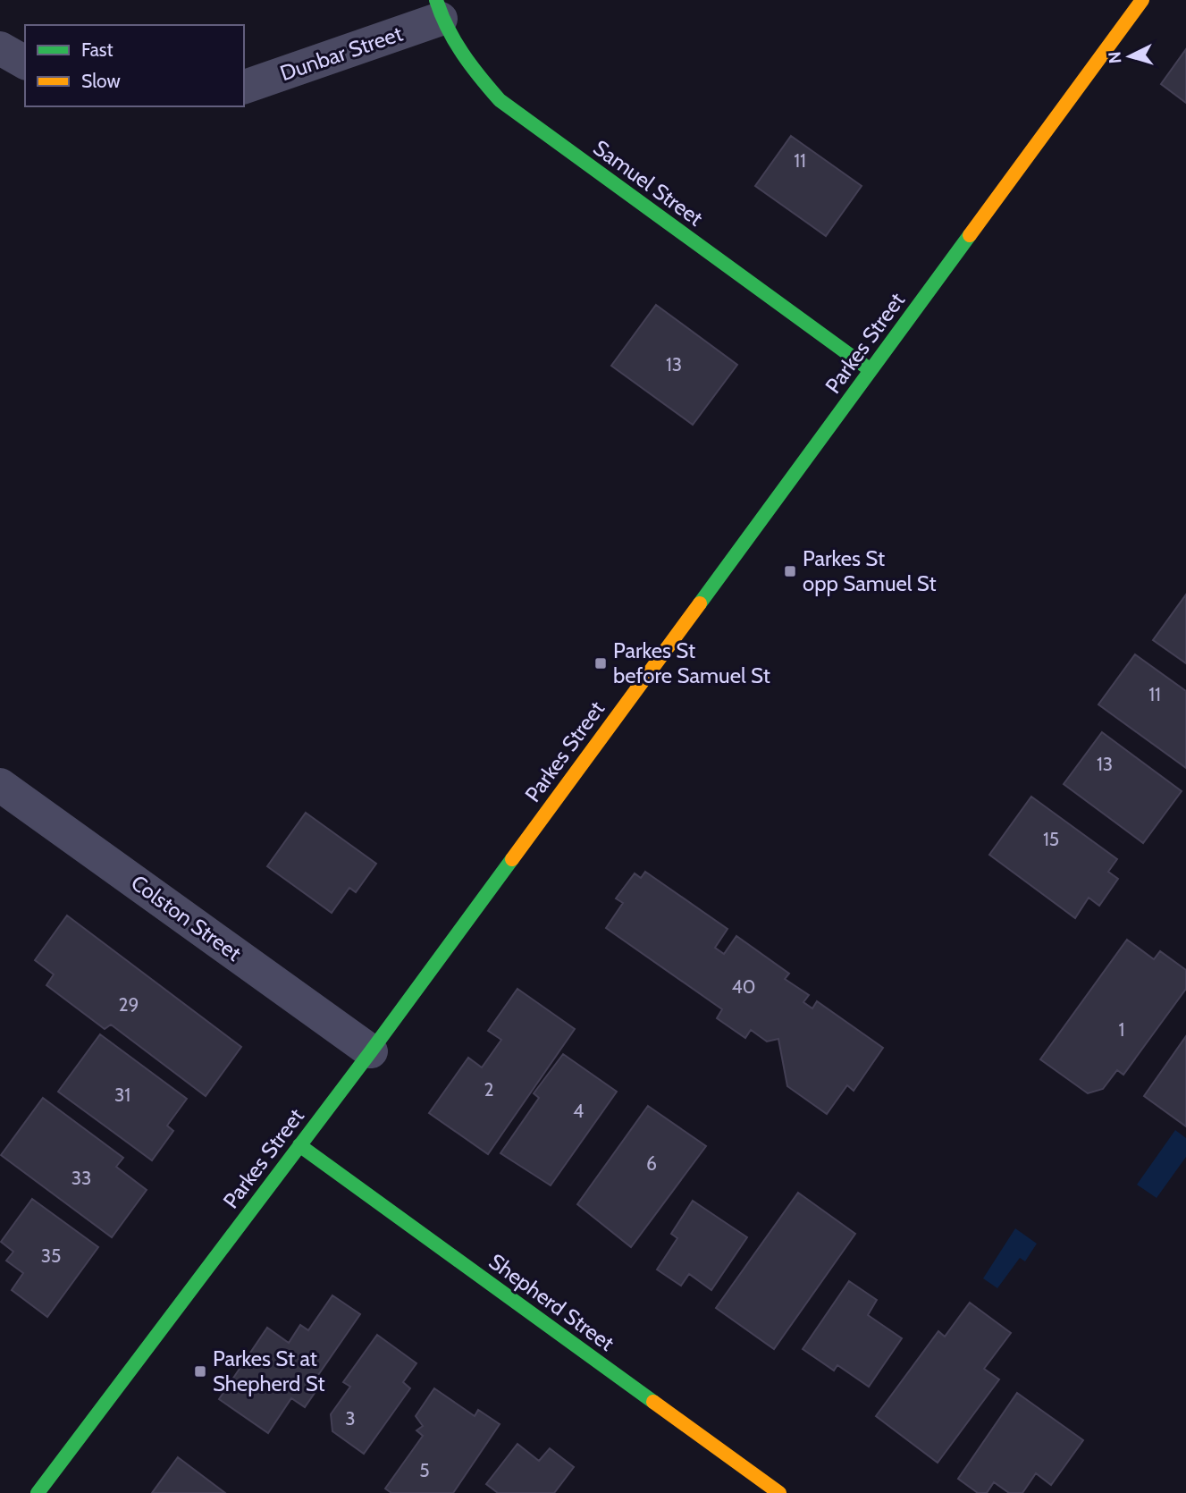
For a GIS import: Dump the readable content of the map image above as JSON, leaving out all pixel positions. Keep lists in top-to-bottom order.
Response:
{
  "streets": {
    "street": [
      "Dunbar Street",
      "Samuel Street",
      "Parkes Street",
      "Colston Street",
      "Shepherd Street"
    ]
  },
  "crossings": [
    ["Dunbar Street", "Samuel Street"],
    ["Samuel Street", "Parkes Street"],
    ["Parkes Street", "Colston Street"],
    ["Parkes Street", "Shepherd Street"]
  ],
  "places": {
    "transit": ["Parkes St opp Samuel St", "Parkes St before Samuel St", "Parkes St at Shepherd St"]
  },
  "house_numbers": [
    "11",
    "13",
    "11",
    "13",
    "15",
    "40",
    "29",
    "1",
    "2",
    "31",
    "4",
    "6",
    "33",
    "35",
    "3",
    "5"
  ],
  "legend": ["Fast", "Slow"],
  "north": "left"
}
